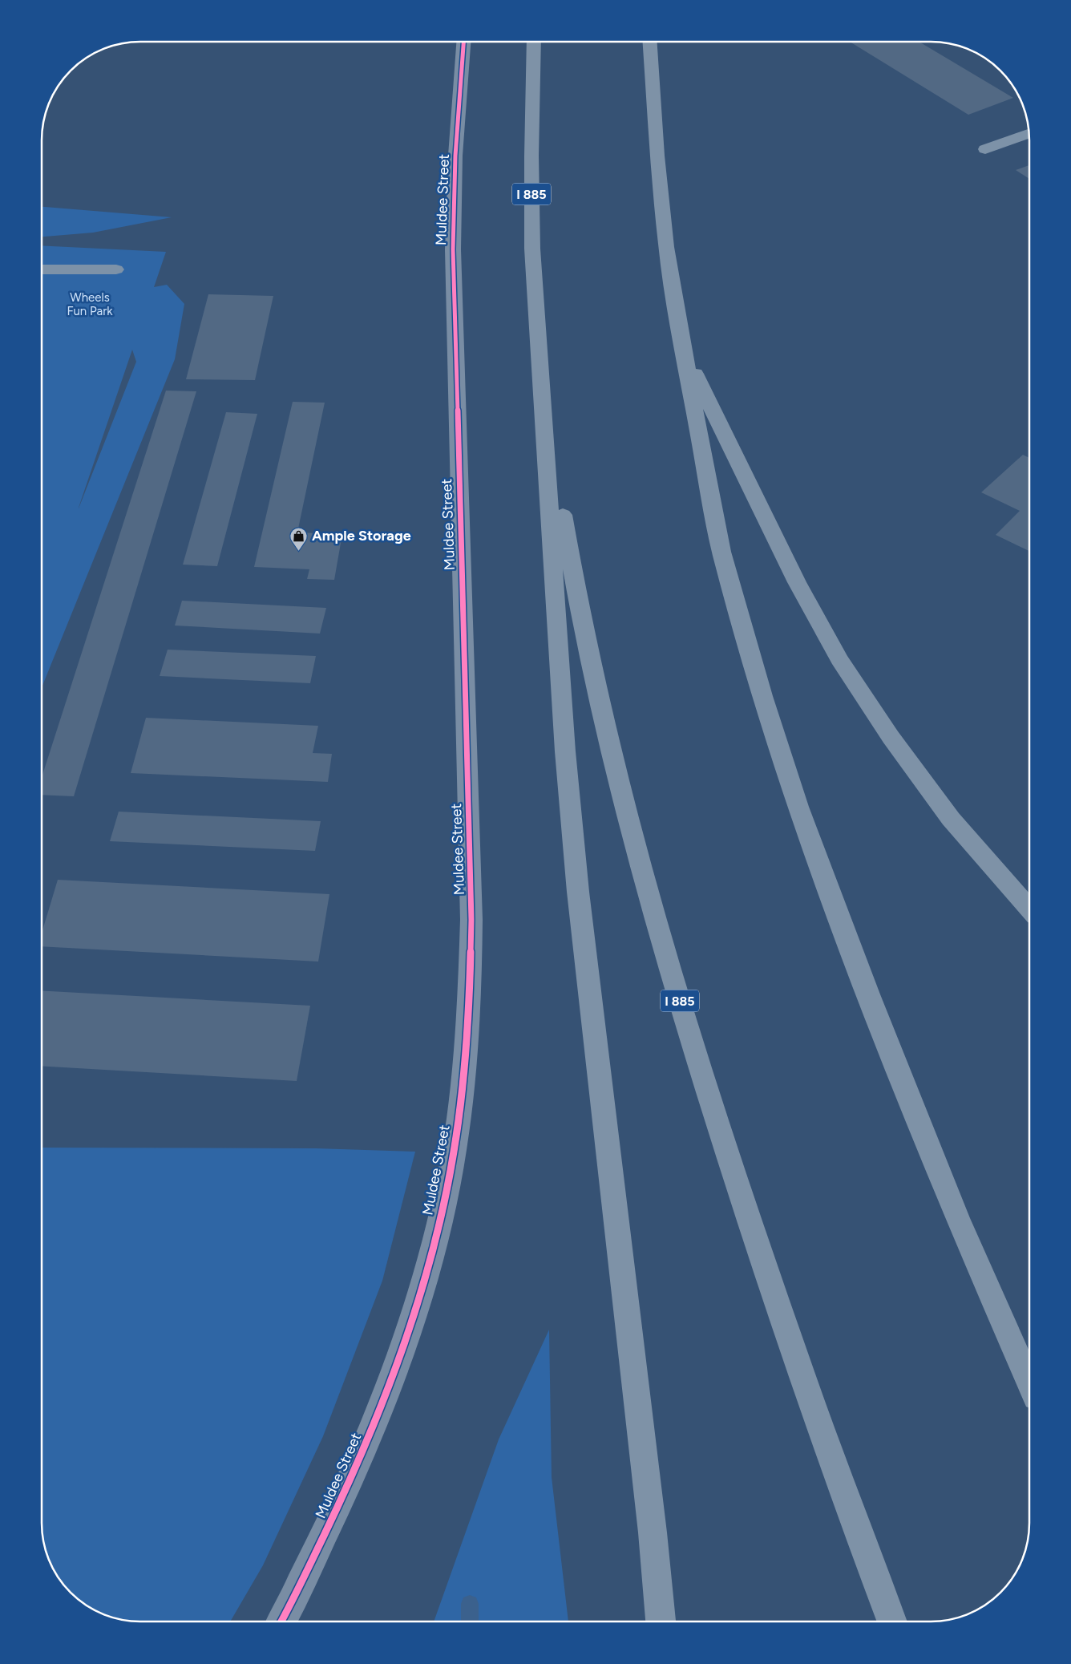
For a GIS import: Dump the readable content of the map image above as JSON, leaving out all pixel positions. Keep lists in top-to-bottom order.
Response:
{
  "streets": {
    "highway": ["I 885"],
    "street": ["Muldee Street"]
  },
  "parks": ["Wheels Fun Park"],
  "places": {
    "shop": ["Ample Storage"]
  }
}
